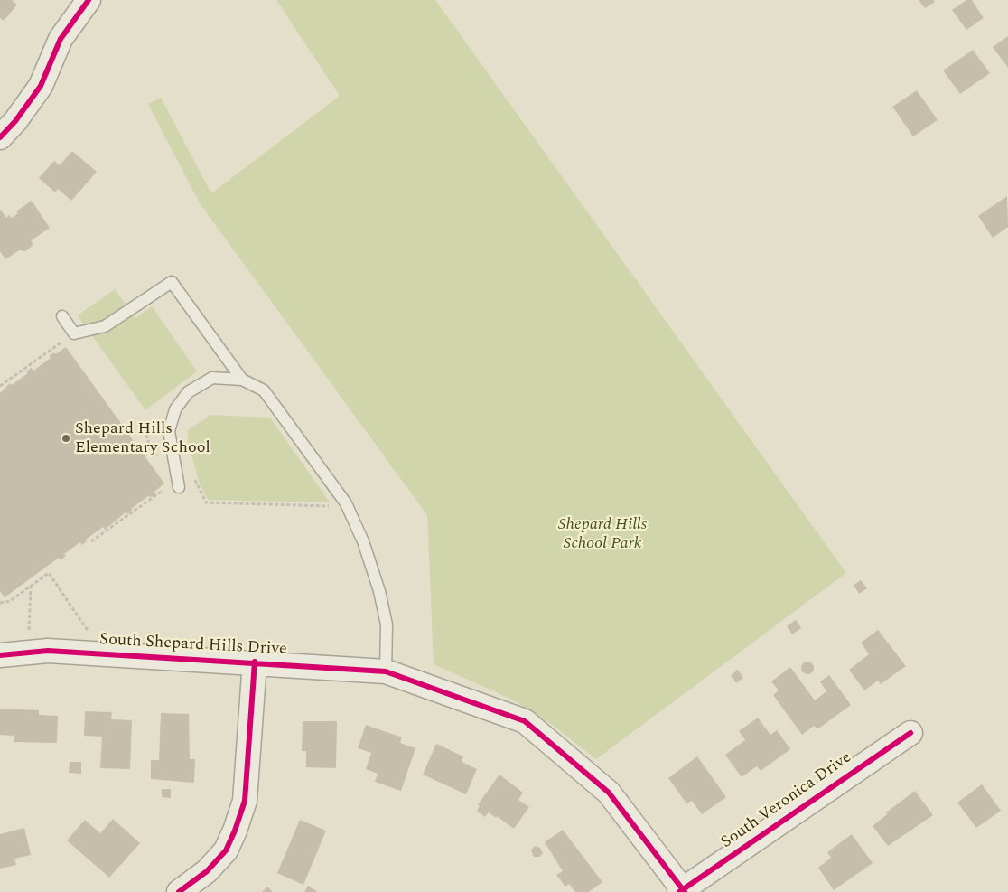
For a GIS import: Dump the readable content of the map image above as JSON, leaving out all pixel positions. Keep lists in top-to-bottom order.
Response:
{
  "streets": {
    "street": ["South Shepard Hills Drive", "South Veronica Drive"]
  },
  "crossings": [
    ["South Shepard Hills Drive", "South Veronica Drive"]
  ],
  "parks": ["Shepard Hills School Park"],
  "places": ["Shepard Hills Elementary School"]
}
